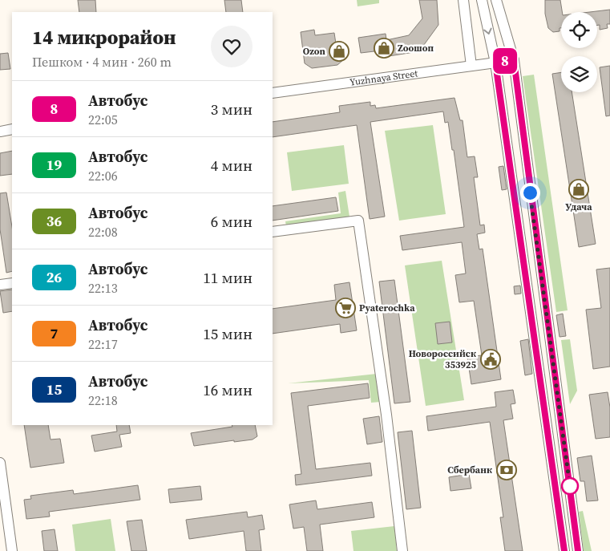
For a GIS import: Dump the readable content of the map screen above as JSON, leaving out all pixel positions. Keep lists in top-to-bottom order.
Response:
{
  "streets": {
    "street": ["Yuzhnaya Street"]
  },
  "places": {
    "shop": ["Zooшоп", "Ozon", "Удача"],
    "supermarket": ["Pyaterochka"],
    "public building": ["Новороссийск 353925"],
    "bank": ["Сбербанк"]
  },
  "lines": ["bus line 8"],
  "page": {
    "on_map": "8",
    "heading": ["14 микрорайон", "Пешком · 4 мин · 260 m"],
    "list": [
      {
        "mark": "8",
        "name": "Автобус",
        "note": "22:05",
        "value": "3 мин"
      },
      {
        "mark": "19",
        "name": "Автобус",
        "note": "22:06",
        "value": "4 мин"
      },
      {
        "mark": "36",
        "name": "Автобус",
        "note": "22:08",
        "value": "6 мин"
      },
      {
        "mark": "26",
        "name": "Автобус",
        "note": "22:13",
        "value": "11 мин"
      },
      {
        "mark": "7",
        "name": "Автобус",
        "note": "22:17",
        "value": "15 мин"
      },
      {
        "mark": "15",
        "name": "Автобус",
        "note": "22:18",
        "value": "16 мин"
      }
    ]
  }
}
